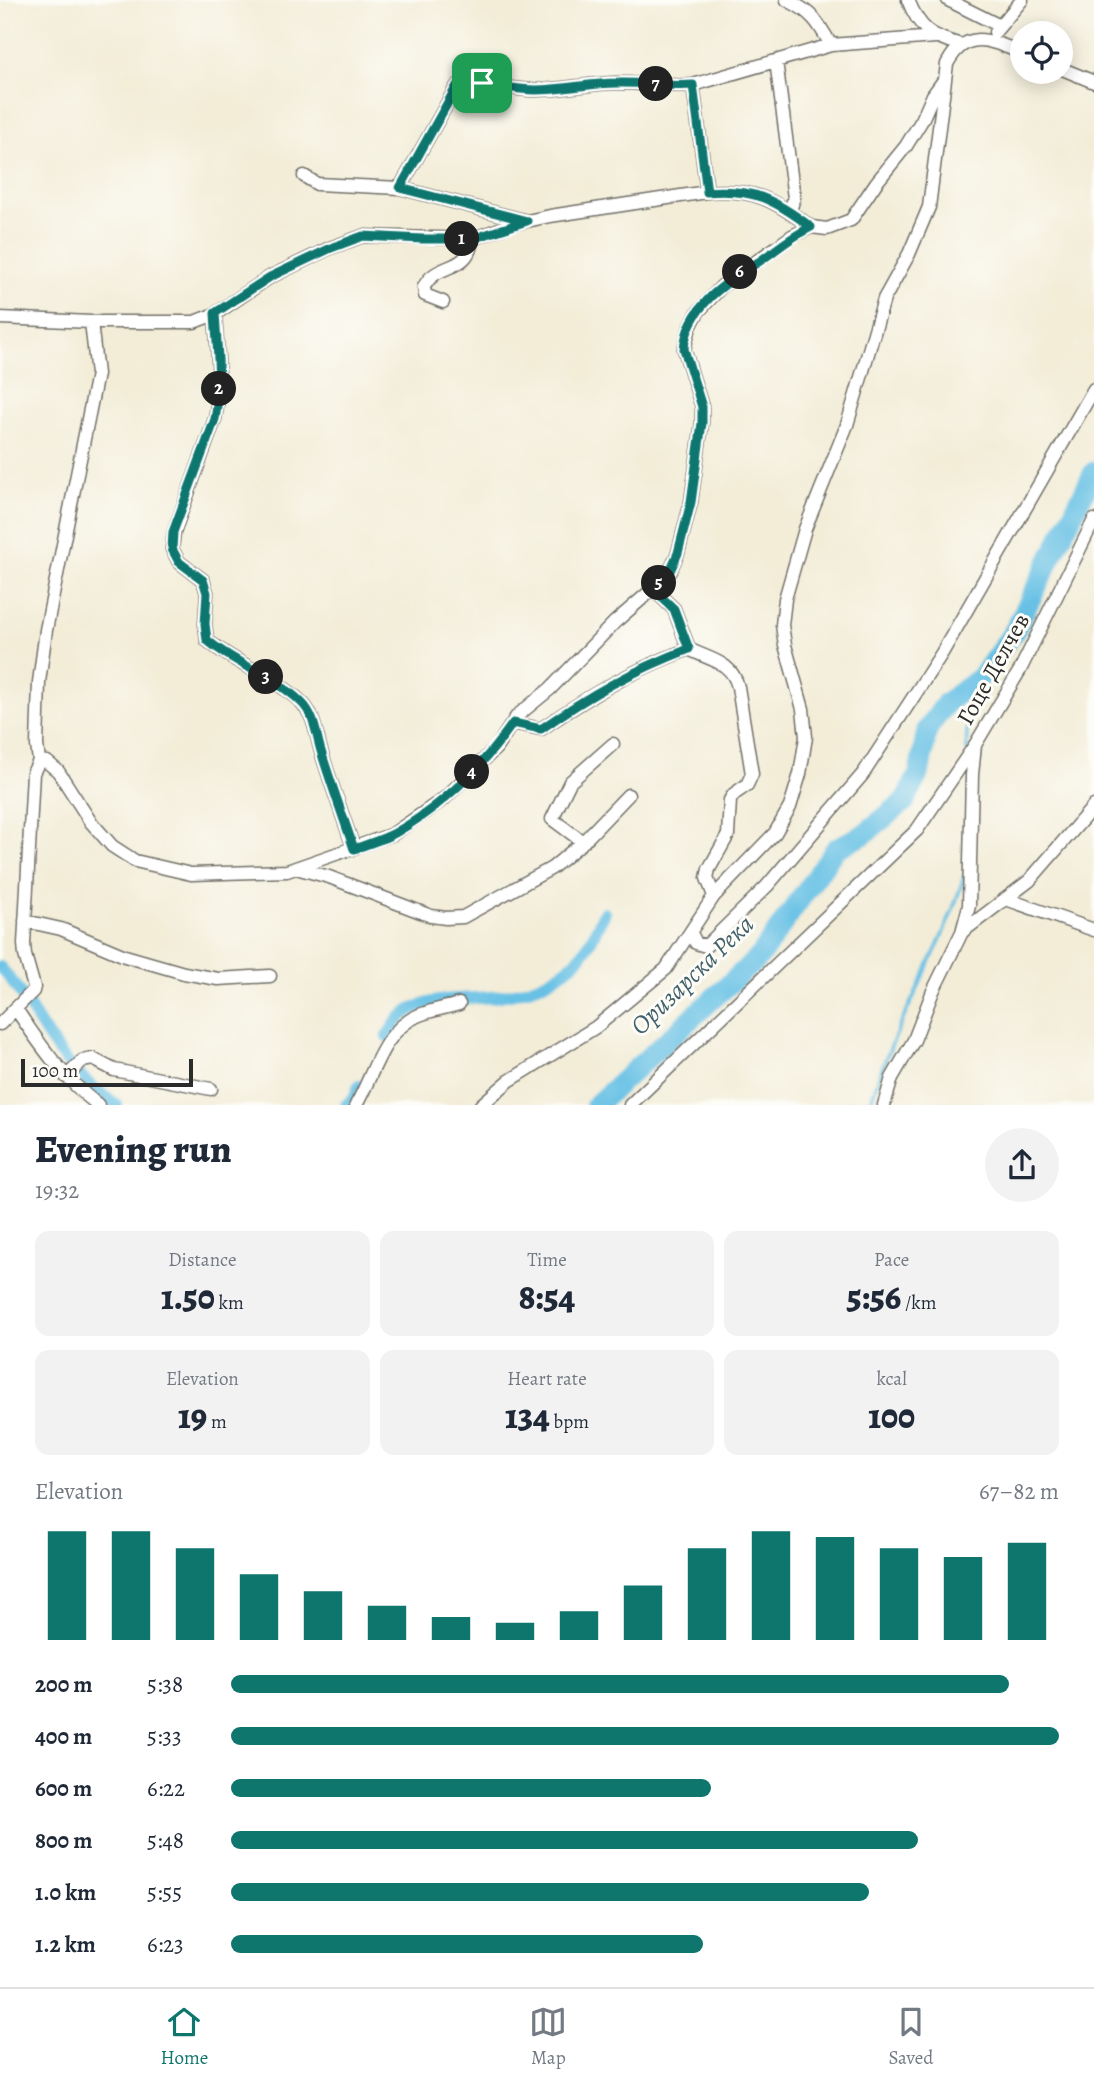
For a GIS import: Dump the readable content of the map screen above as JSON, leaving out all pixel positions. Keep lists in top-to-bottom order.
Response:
{
  "streets": {
    "street": ["Гоце Делчев"]
  },
  "water": ["Оризарска Река"],
  "scale_bar": "100 m",
  "page": {
    "pins": [
      "7",
      "1",
      "6",
      "2",
      "5",
      "3",
      "4"
    ],
    "scale": "100 m",
    "heading": ["Evening run", "19:32"],
    "stats": [
      ["Distance", "1.50 km"],
      ["Time", "8:54"],
      ["Pace", "5:56 /km"],
      ["Elevation", "19 m"],
      ["Heart rate", "134 bpm"],
      ["kcal", "100"]
    ],
    "chart": ["Elevation", "67–82 m"],
    "list": [
      {
        "name": "200 m",
        "note": "5:38"
      },
      {
        "name": "400 m",
        "note": "5:33"
      },
      {
        "name": "600 m",
        "note": "6:22"
      },
      {
        "name": "800 m",
        "note": "5:48"
      },
      {
        "name": "1.0 km",
        "note": "5:55"
      },
      {
        "name": "1.2 km",
        "note": "6:23"
      }
    ],
    "tabs": ["Home", "Map", "Saved"]
  }
}
